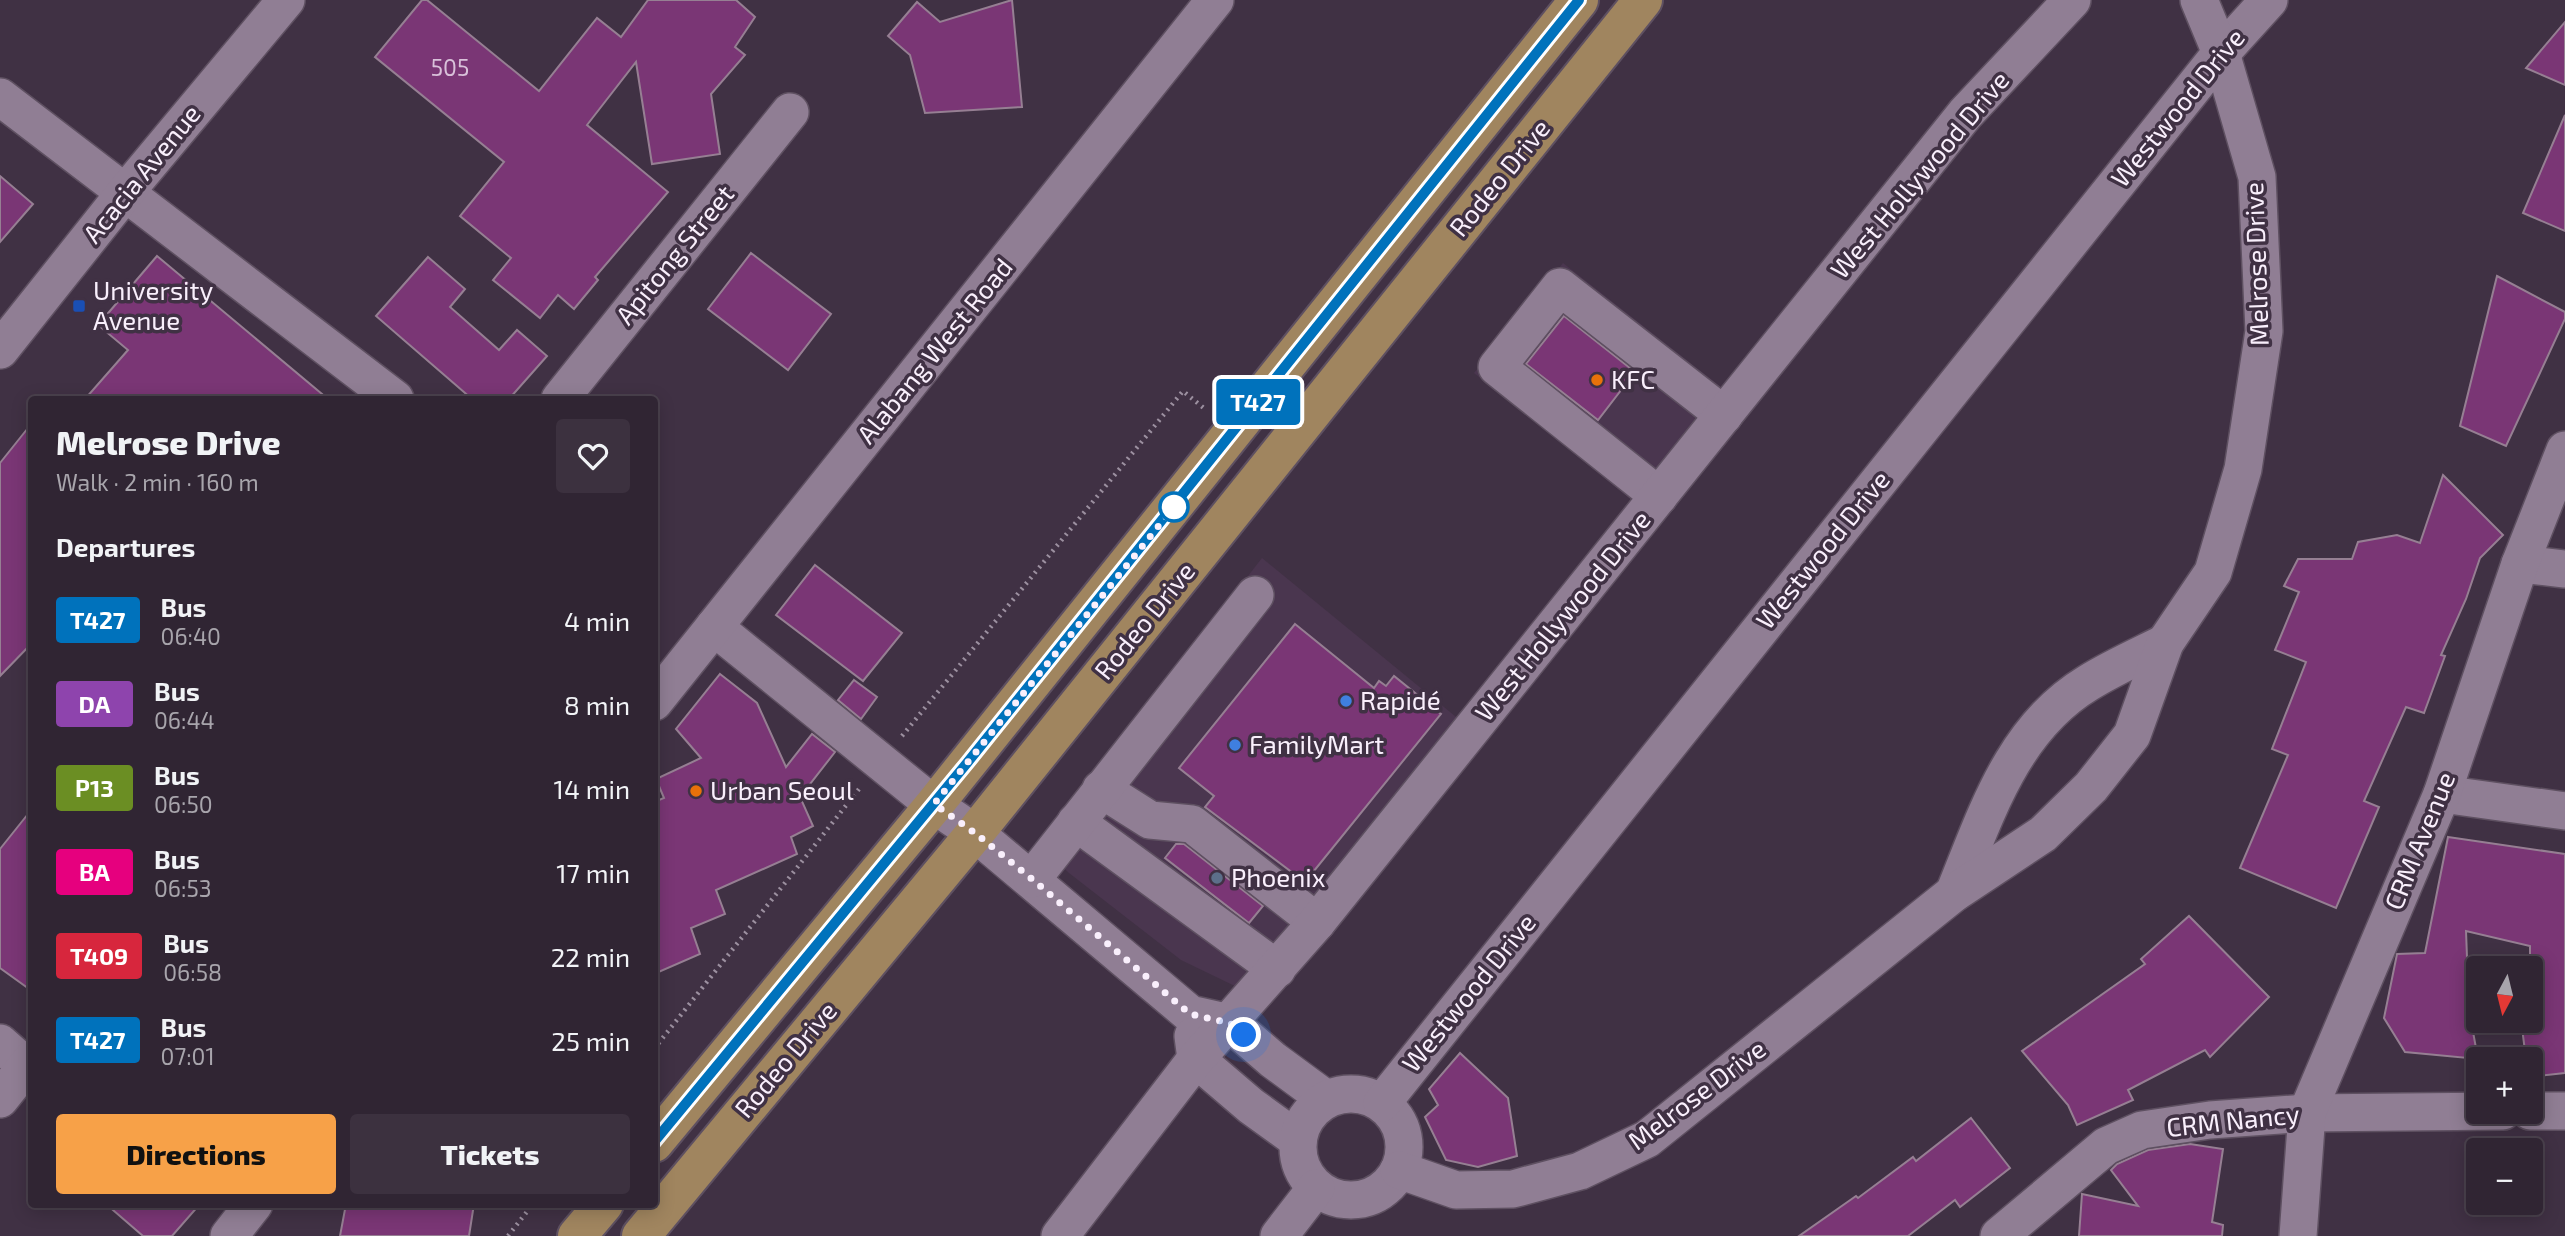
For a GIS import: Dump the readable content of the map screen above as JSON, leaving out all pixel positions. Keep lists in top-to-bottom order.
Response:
{
  "streets": {
    "main road": ["Rodeo Drive"],
    "street": [
      "Westwood Drive",
      "Acacia Avenue",
      "West Hollywood Drive",
      "Apitong Street",
      "Melrose Drive",
      "Alabang West Road",
      "CRM Avenue",
      "CRM Nancy"
    ]
  },
  "crossings": [
    ["Westwood Drive", "Melrose Drive"],
    ["CRM Avenue", "CRM Nancy"]
  ],
  "places": {
    "transit": ["University Avenue"],
    "other": [
      "KFC",
      "Rapidé",
      "FamilyMart",
      "Urban Seoul",
      "Phoenix"
    ]
  },
  "lines": ["bus line T427"],
  "house_numbers": ["505"],
  "north": "bottom",
  "page": {
    "on_map": "T427",
    "heading": [
      ["Melrose Drive", "Walk · 2 min · 160 m"],
      "Departures"
    ],
    "list": [
      {
        "mark": "T427",
        "name": "Bus",
        "note": "06:40",
        "value": "4 min"
      },
      {
        "mark": "DA",
        "name": "Bus",
        "note": "06:44",
        "value": "8 min"
      },
      {
        "mark": "P13",
        "name": "Bus",
        "note": "06:50",
        "value": "14 min"
      },
      {
        "mark": "BA",
        "name": "Bus",
        "note": "06:53",
        "value": "17 min"
      },
      {
        "mark": "T409",
        "name": "Bus",
        "note": "06:58",
        "value": "22 min"
      },
      {
        "mark": "T427",
        "name": "Bus",
        "note": "07:01",
        "value": "25 min"
      }
    ],
    "map_buttons": ["+", "−"],
    "buttons": ["Directions", "Tickets"]
  }
}
